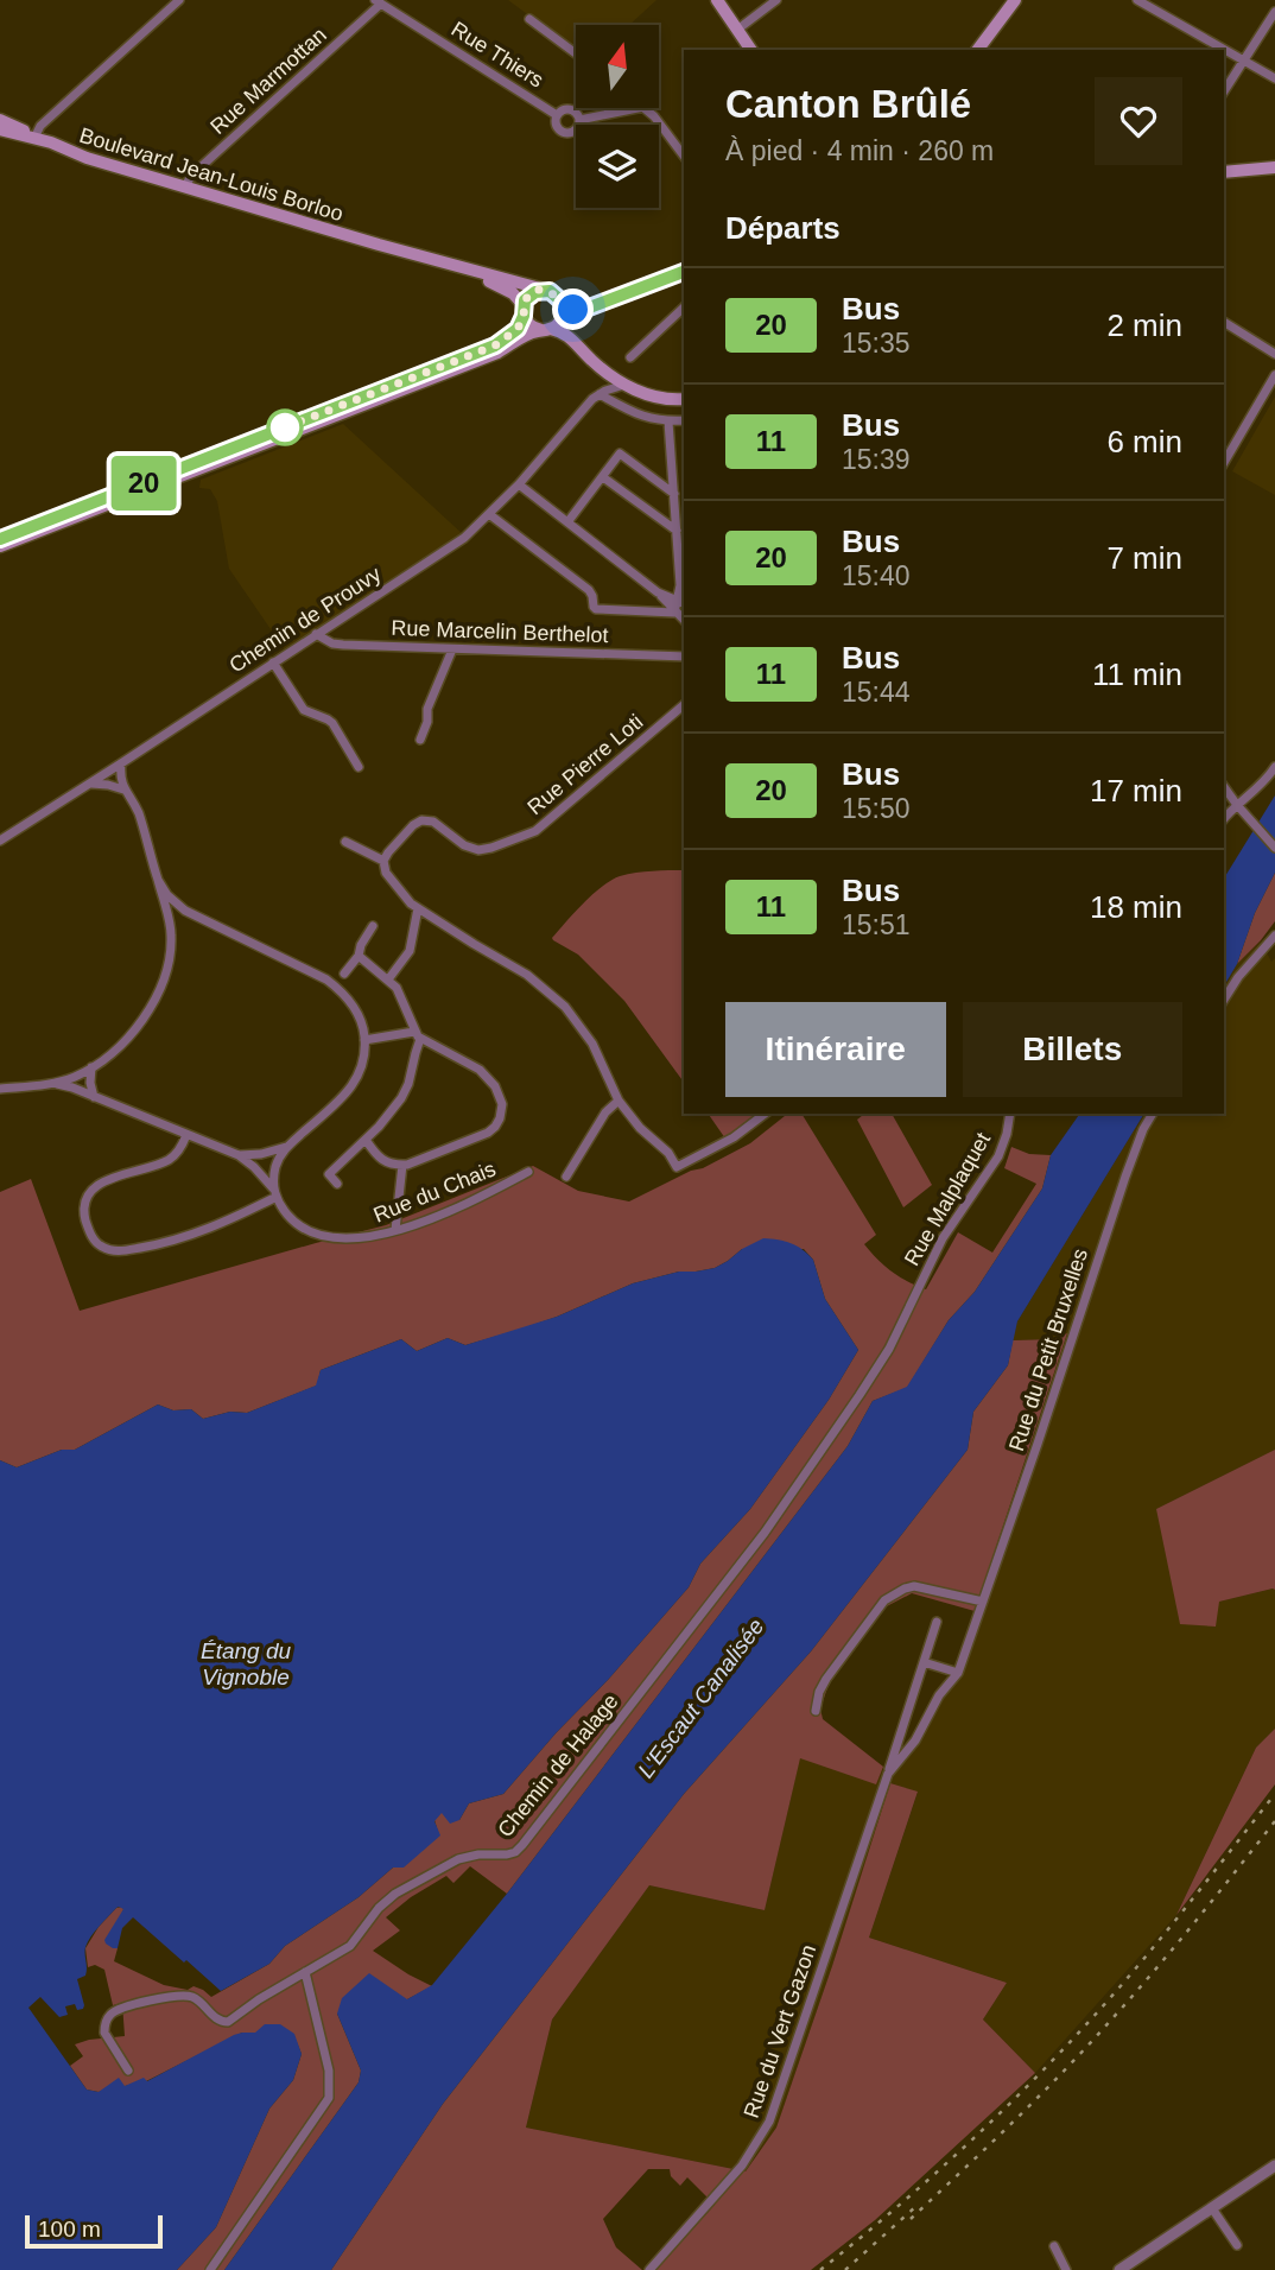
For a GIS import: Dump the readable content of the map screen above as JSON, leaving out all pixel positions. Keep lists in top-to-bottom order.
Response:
{
  "streets": {
    "main road": ["Boulevard Jean-Louis Borloo"],
    "street": [
      "Rue Thiers",
      "Rue Marmottan",
      "Chemin de Prouvy",
      "Rue Marcelin Berthelot",
      "Rue Pierre Loti",
      "Rue du Chais",
      "Rue Malplaquet",
      "Rue du Petit Bruxelles",
      "Chemin de Halage",
      "Rue du Vert Gazon"
    ]
  },
  "crossings": [
    ["Rue Thiers", "Rue Marmottan"],
    ["Rue Marmottan", "Boulevard Jean-Louis Borloo"],
    ["Chemin de Prouvy", "Rue Marcelin Berthelot"],
    ["Rue Malplaquet", "Chemin de Halage"],
    ["Rue du Petit Bruxelles", "Rue du Vert Gazon"]
  ],
  "water": ["Étang du Vignoble", "L'Escaut Canalisée"],
  "lines": ["bus line 20"],
  "scale_bar": "100 m",
  "north": "top",
  "page": {
    "on_map": "20",
    "heading": [
      ["Canton Brûlé", "À pied · 4 min · 260 m"],
      "Départs"
    ],
    "list": [
      {
        "mark": "20",
        "name": "Bus",
        "note": "15:35",
        "value": "2 min"
      },
      {
        "mark": "11",
        "name": "Bus",
        "note": "15:39",
        "value": "6 min"
      },
      {
        "mark": "20",
        "name": "Bus",
        "note": "15:40",
        "value": "7 min"
      },
      {
        "mark": "11",
        "name": "Bus",
        "note": "15:44",
        "value": "11 min"
      },
      {
        "mark": "20",
        "name": "Bus",
        "note": "15:50",
        "value": "17 min"
      },
      {
        "mark": "11",
        "name": "Bus",
        "note": "15:51",
        "value": "18 min"
      }
    ],
    "buttons": ["Itinéraire", "Billets"],
    "scale": "100 m"
  }
}
